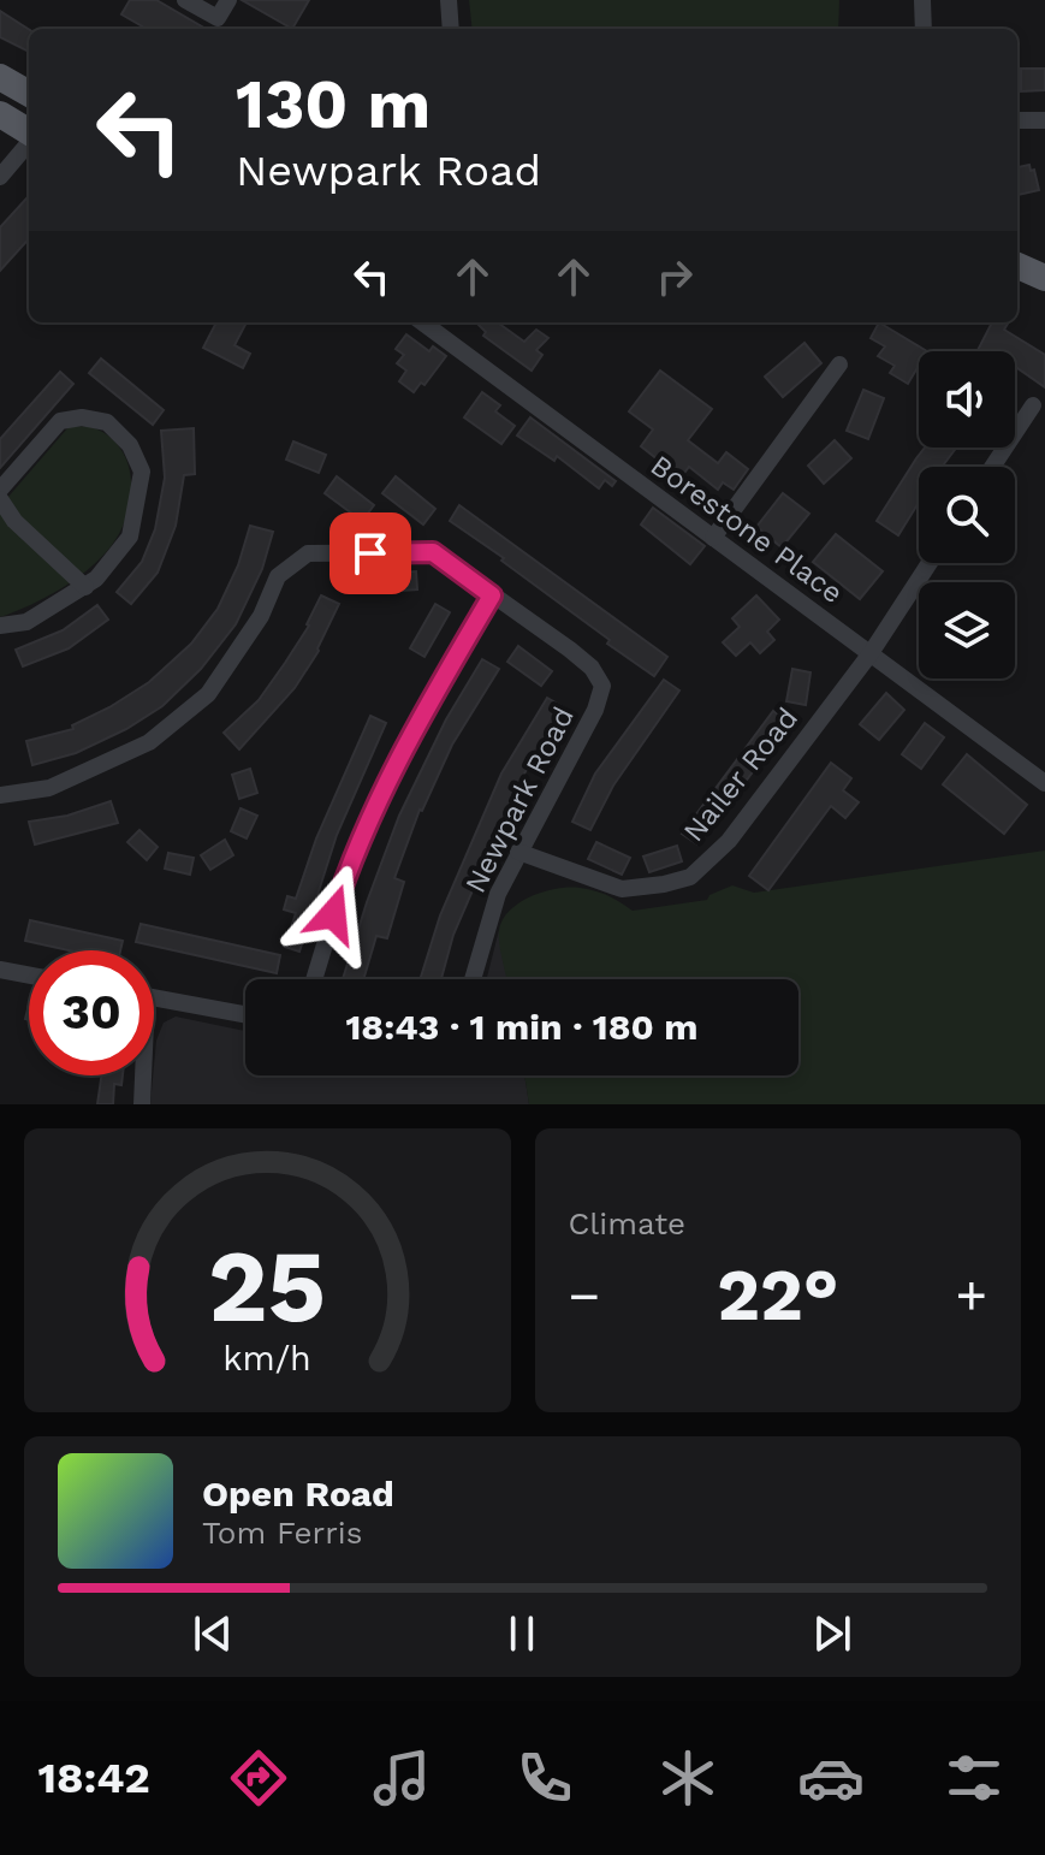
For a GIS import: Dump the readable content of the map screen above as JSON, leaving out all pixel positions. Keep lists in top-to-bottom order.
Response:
{
  "streets": {
    "street": ["Borestone Place", "Nailer Road", "Newpark Road"]
  },
  "crossings": [
    ["Borestone Place", "Nailer Road"],
    ["Nailer Road", "Newpark Road"]
  ],
  "page": {
    "turn": ["130 m", "Newpark Road"],
    "limit": "30",
    "trip": "18:43 · 1 min · 180 m",
    "tile": "Climate",
    "heat": ["−", "22°", "+"],
    "song": ["Open Road", "Tom Ferris"],
    "tabs": "18:42",
    "gauge": ["25", "km/h"]
  }
}
